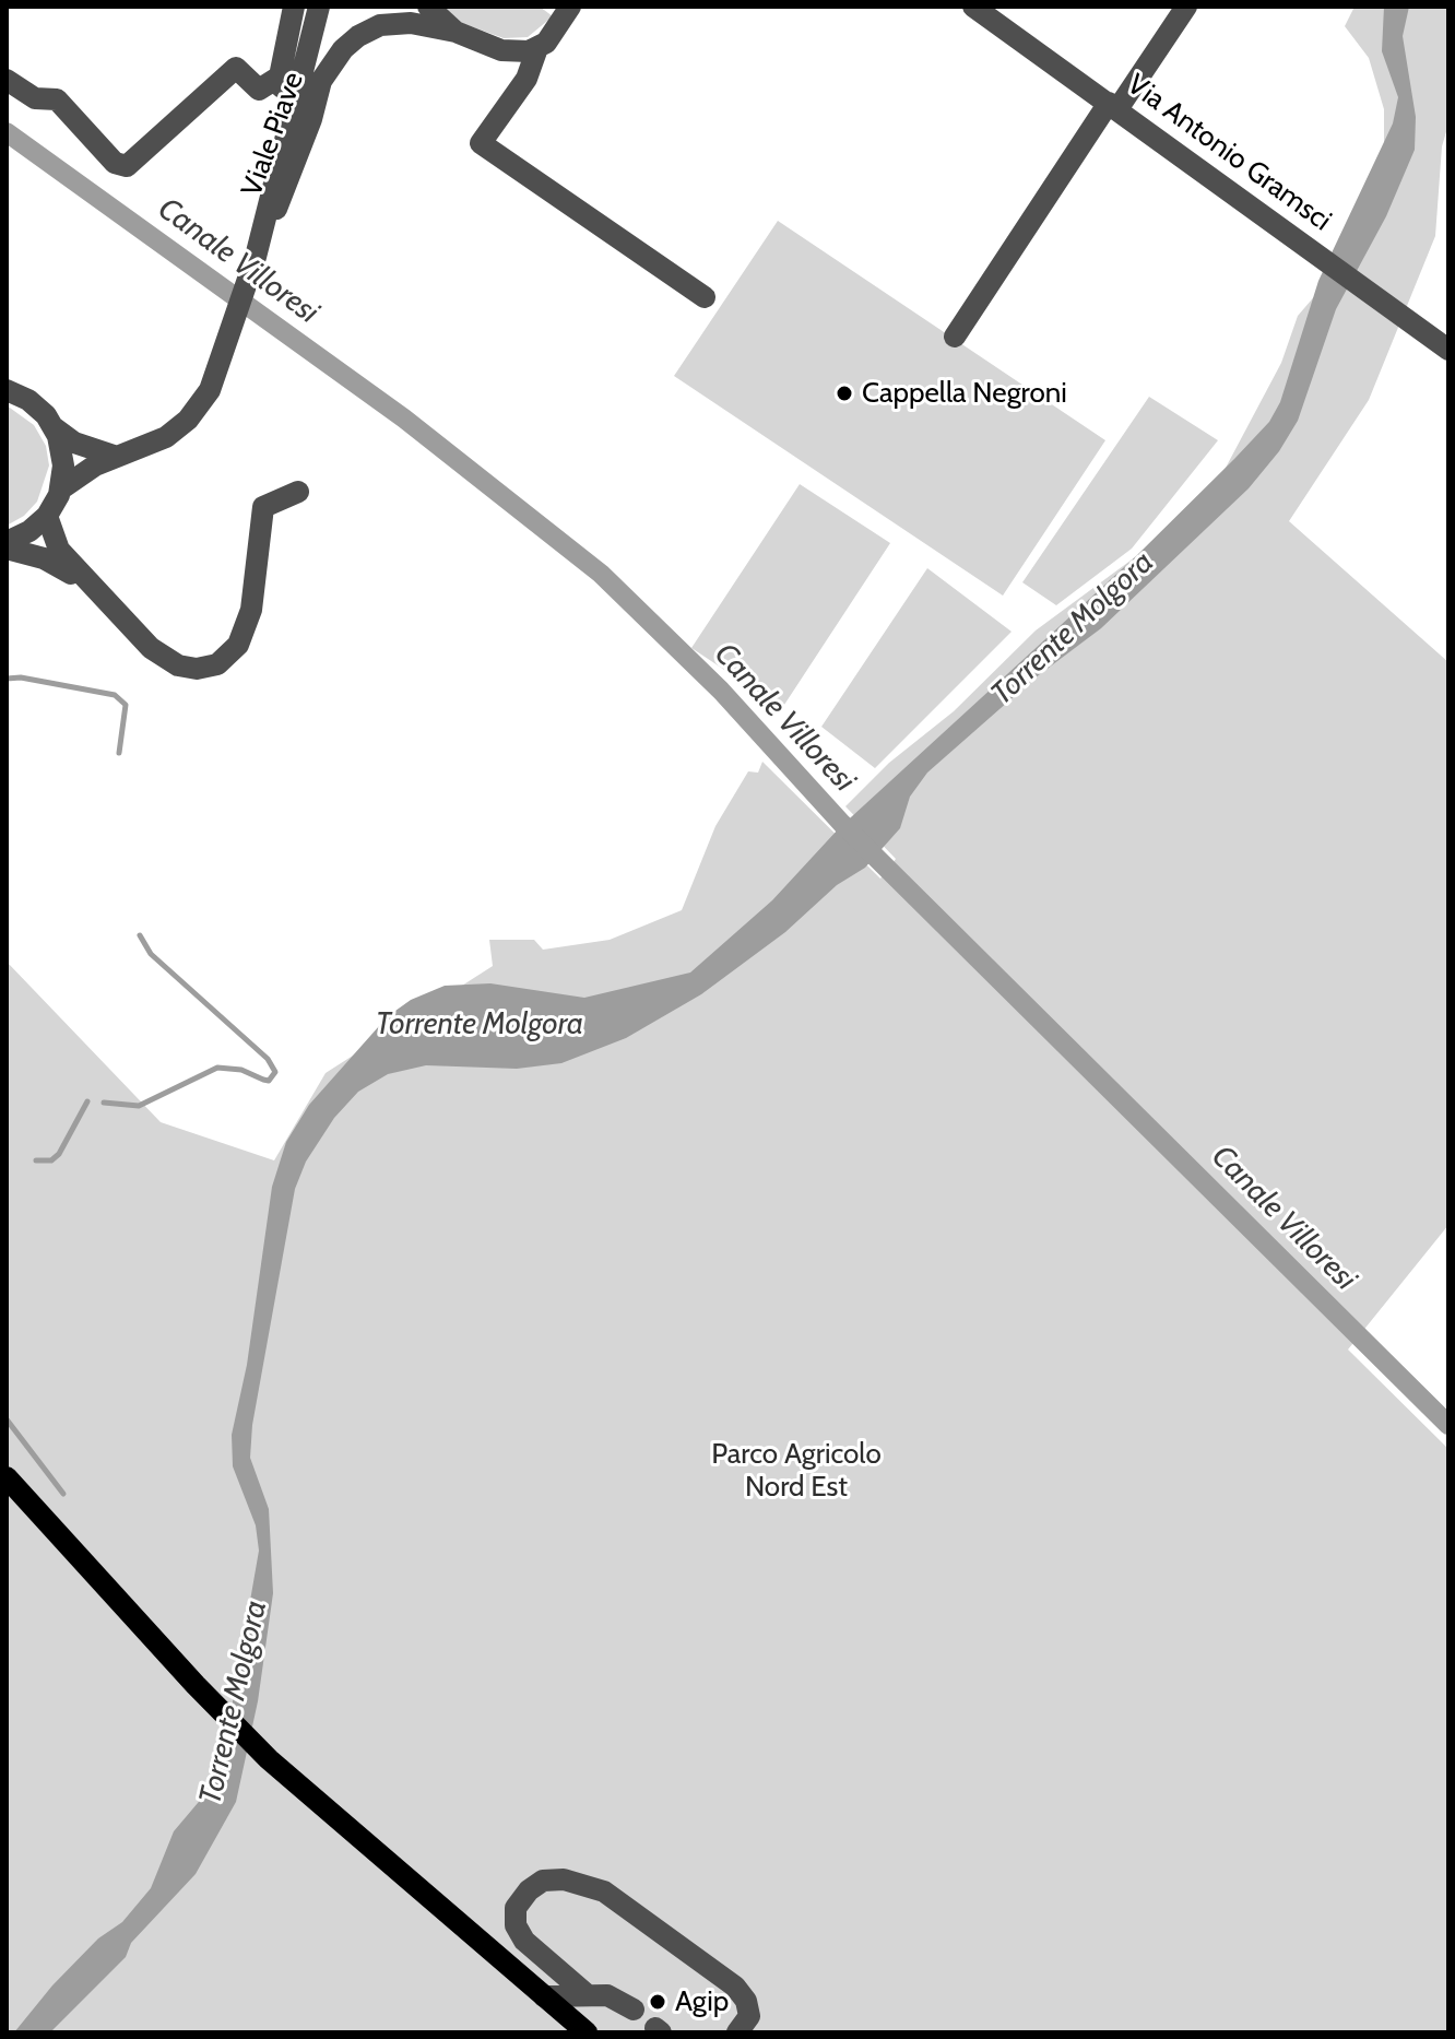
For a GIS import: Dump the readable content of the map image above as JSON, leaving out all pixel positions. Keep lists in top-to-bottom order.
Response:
{
  "streets": {
    "street": ["Viale Piave", "Via Antonio Gramsci"]
  },
  "water": ["Canale Villoresi", "Torrente Molgora"],
  "parks": ["Parco Agricolo Nord Est"],
  "places": ["Cappella Negroni", "Agip"]
}
